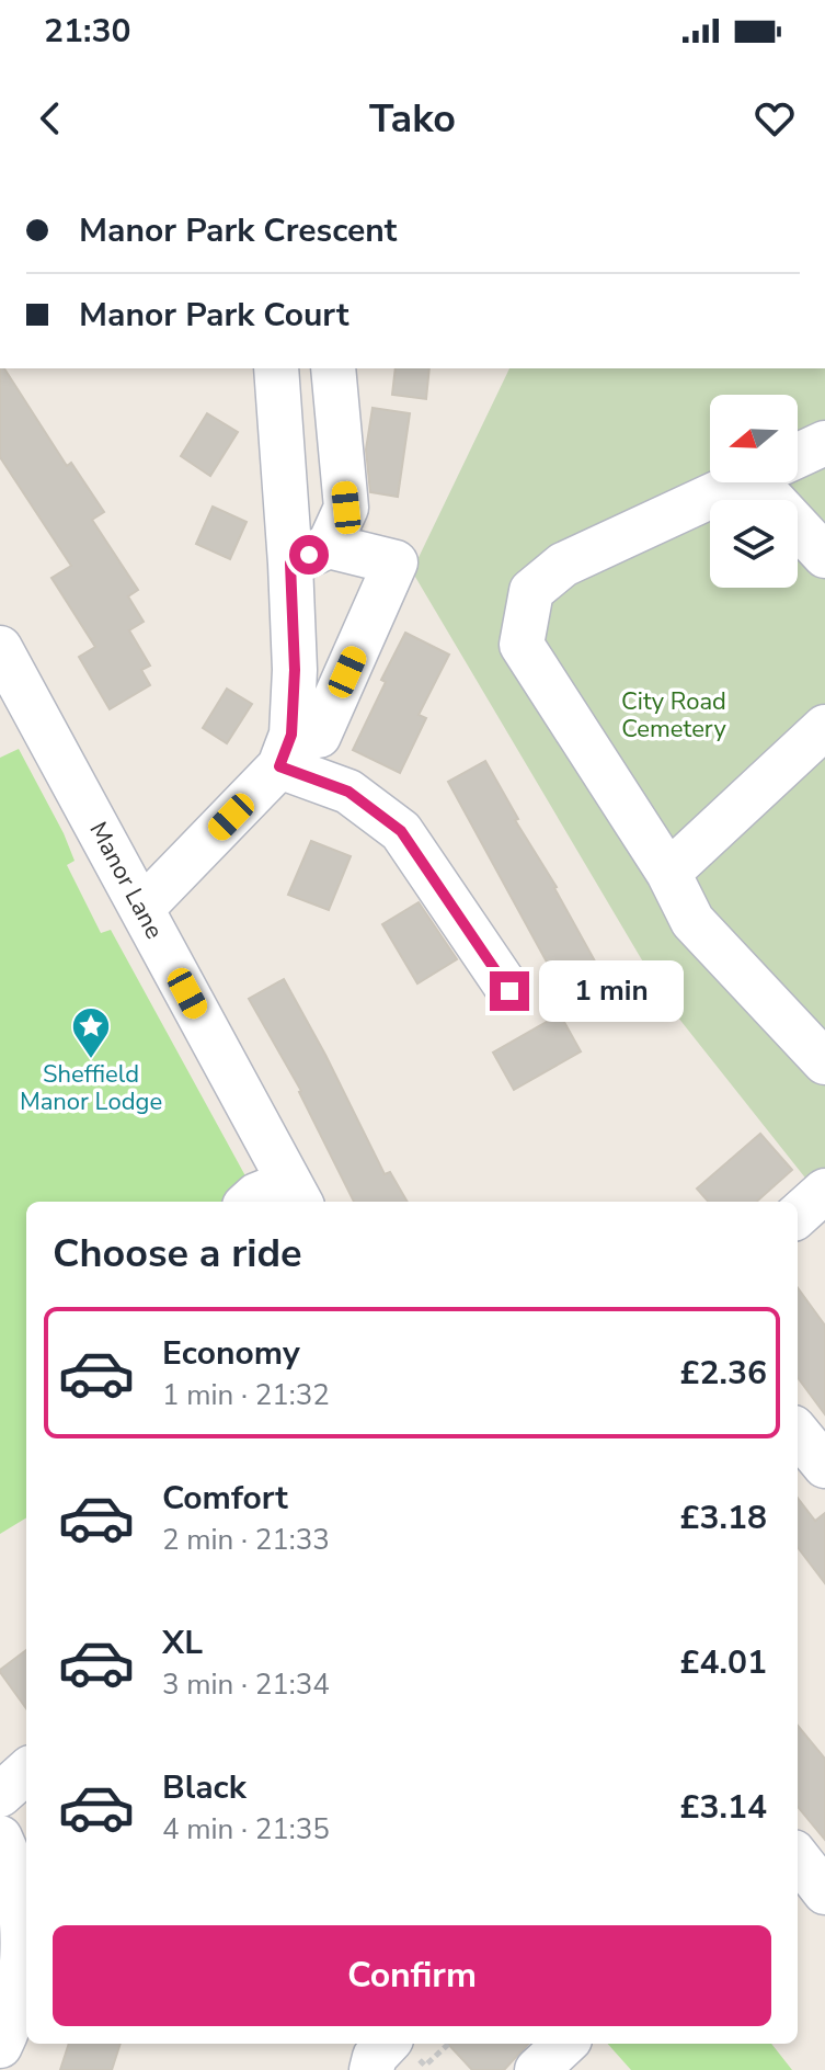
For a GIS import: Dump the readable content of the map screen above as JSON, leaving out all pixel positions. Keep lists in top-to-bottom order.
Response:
{
  "streets": {
    "street": ["Manor Lane"]
  },
  "parks": ["City Road Cemetery"],
  "places": {
    "place": ["Sheffield Manor Lodge"]
  },
  "north": "left",
  "page": {
    "status": "21:30",
    "header": "Tako",
    "banner": ["Manor Park Crescent", "Manor Park Court"],
    "bubble": "1 min",
    "heading": "Choose a ride",
    "list": [
      {
        "name": "Economy",
        "note": "1 min · 21:32",
        "value": "£2.36"
      },
      {
        "name": "Comfort",
        "note": "2 min · 21:33",
        "value": "£3.18"
      },
      {
        "name": "XL",
        "note": "3 min · 21:34",
        "value": "£4.01"
      },
      {
        "name": "Black",
        "note": "4 min · 21:35",
        "value": "£3.14"
      }
    ],
    "buttons": "Confirm"
  }
}
